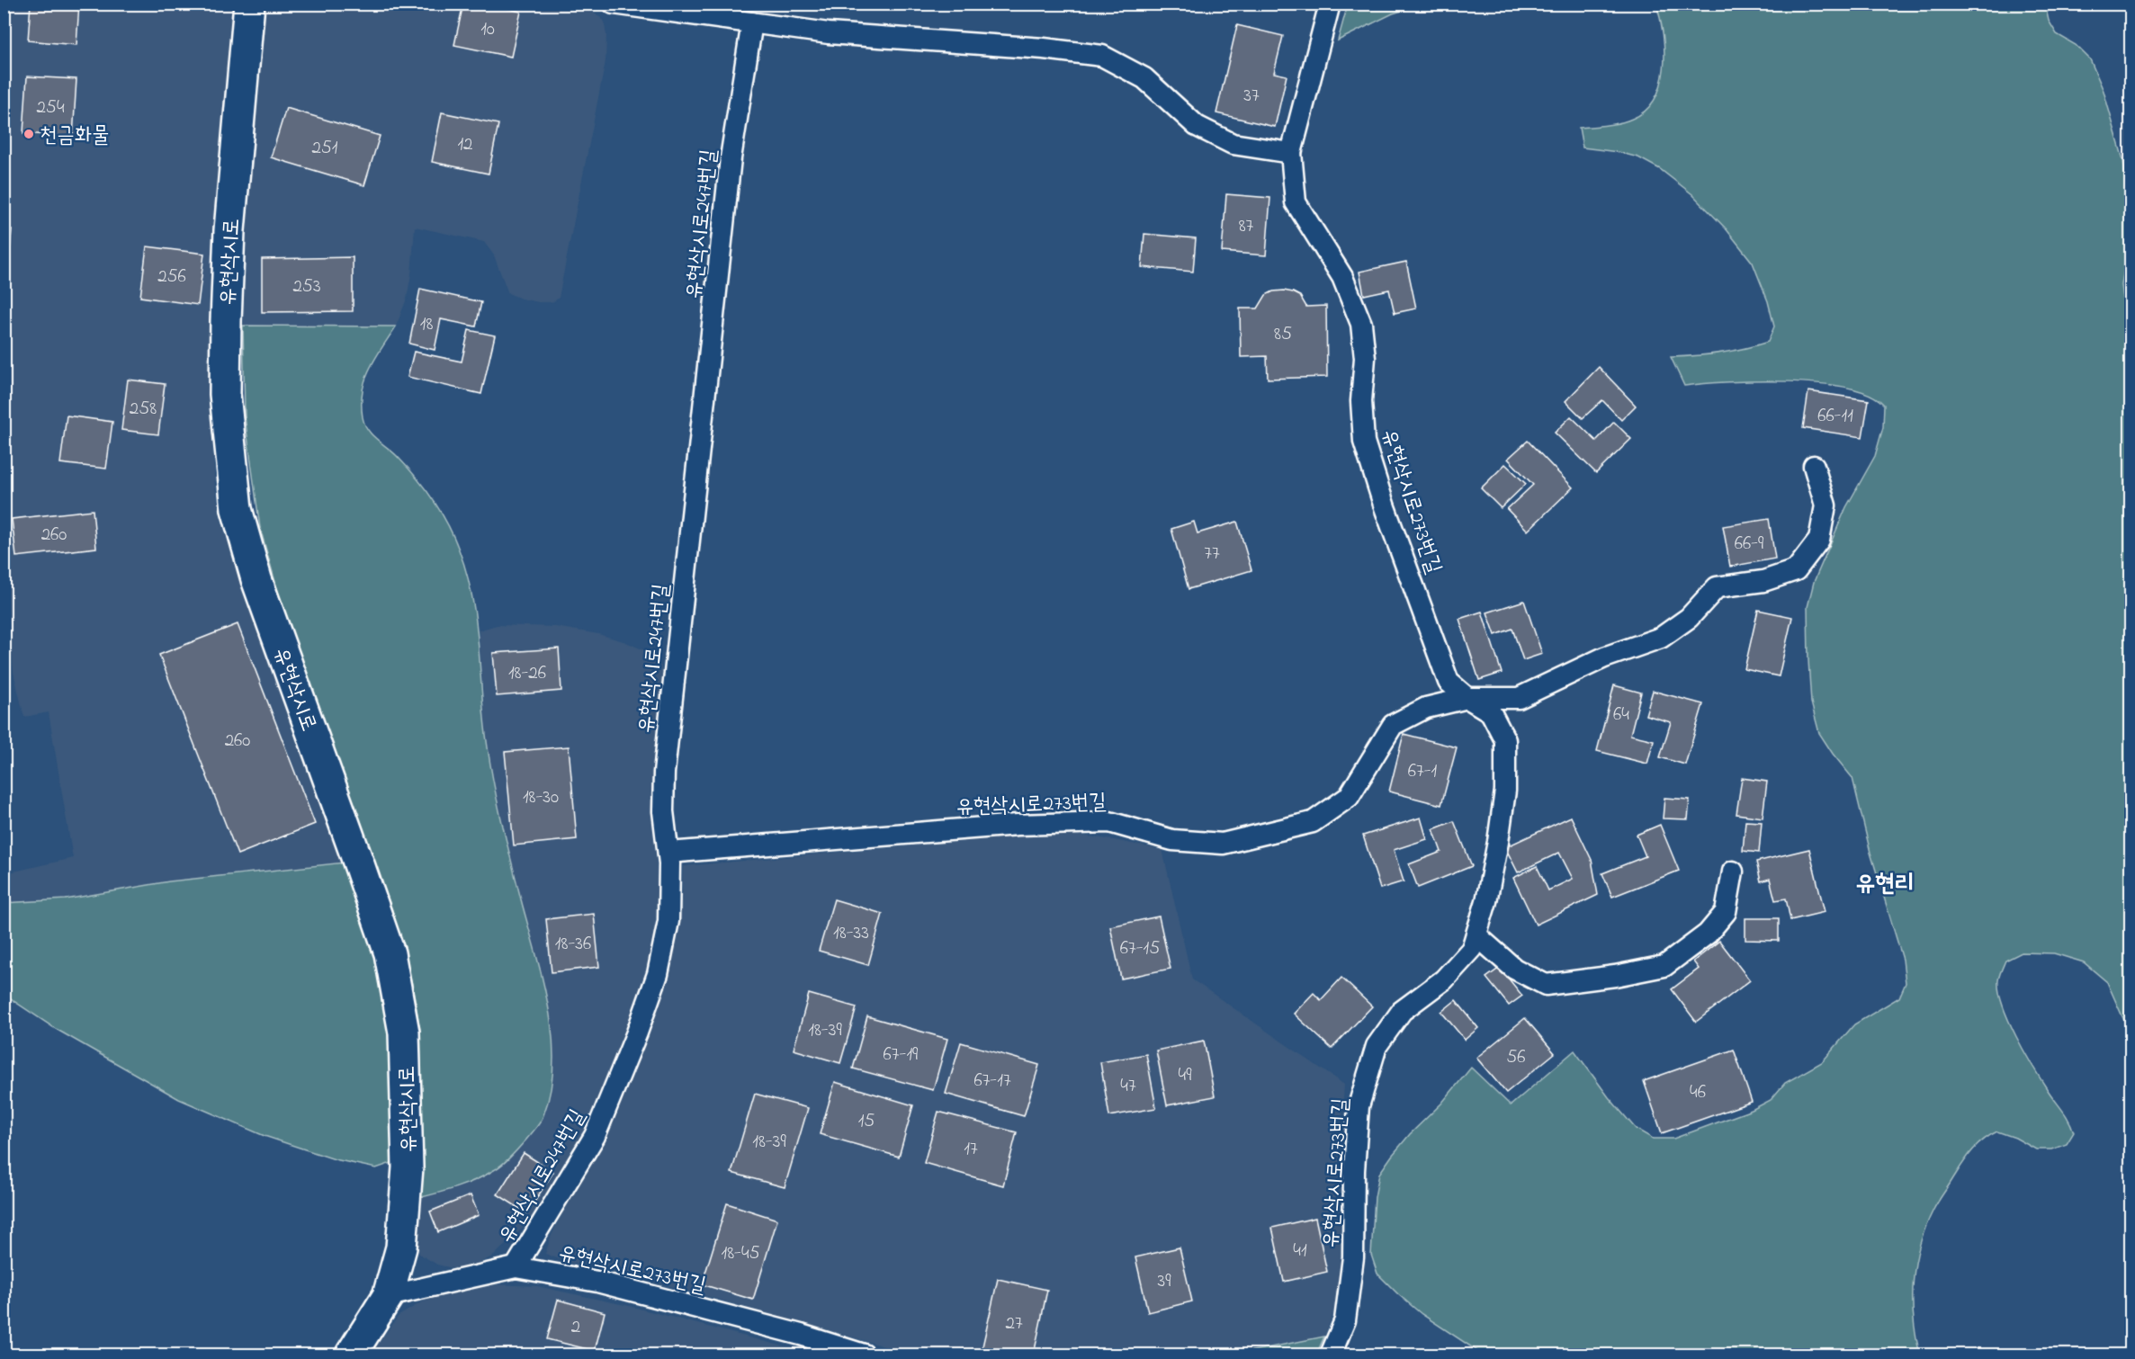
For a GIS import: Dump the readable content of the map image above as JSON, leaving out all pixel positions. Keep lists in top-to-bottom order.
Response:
{
  "streets": {
    "street": ["유현삭시로"],
    "lane": ["유현삭시로247번길", "유현삭시로273번길"]
  },
  "crossings": [
    ["유현삭시로247번길", "유현삭시로273번길"],
    ["유현삭시로", "유현삭시로273번길"]
  ],
  "districts": ["유현리"],
  "places": ["천금화물"],
  "house_numbers": [
    "10",
    "37",
    "254",
    "12",
    "251",
    "87",
    "256",
    "253",
    "18",
    "85",
    "258",
    "66-11",
    "260",
    "66-9",
    "77",
    "18-26",
    "64",
    "260",
    "67-1",
    "18-30",
    "18-33",
    "18-36",
    "67-15",
    "18-39",
    "67-19",
    "56",
    "49",
    "67-17",
    "47",
    "46",
    "15",
    "18-39",
    "17",
    "41",
    "18-45",
    "39",
    "27",
    "2"
  ]
}
